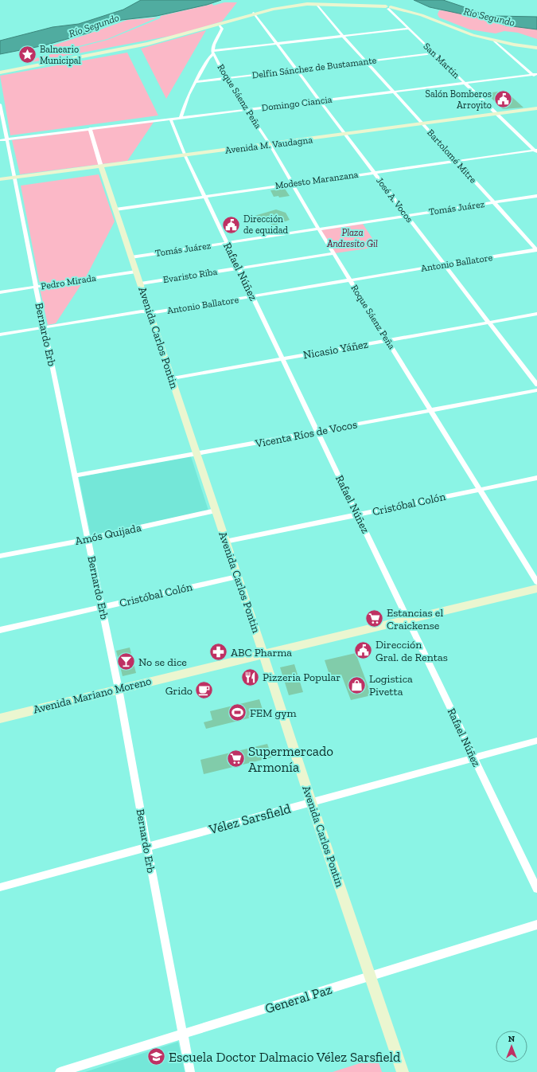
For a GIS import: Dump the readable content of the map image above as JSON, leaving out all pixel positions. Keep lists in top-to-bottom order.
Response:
{
  "streets": {
    "main road": ["Avenida M. Vaudagna", "Avenida Carlos Pontin", "Avenida Mariano Moreno"],
    "street": [
      "San Martín",
      "Delfín Sánchez de Bustamante",
      "Roque Sáenz Peña",
      "Domingo Ciancia",
      "Bartolomé Mitre",
      "Modesto Maranzana",
      "José A. Vocos",
      "Tomás Juárez",
      "Antonio Ballatore",
      "Rafael Núñez",
      "Evaristo Riba",
      "Pedro Mirada",
      "Bernardo Erb",
      "Nicasio Yáñez",
      "Vicenta Ríos de Vocos",
      "Cristóbal Colón",
      "Amós Quijada",
      "Vélez Sarsfield",
      "General Paz"
    ]
  },
  "crossings": [
    ["San Martín", "Delfín Sánchez de Bustamante"],
    ["San Martín", "Domingo Ciancia"],
    ["San Martín", "Avenida M. Vaudagna"],
    ["San Martín", "Modesto Maranzana"],
    ["Delfín Sánchez de Bustamante", "Roque Sáenz Peña"],
    ["Delfín Sánchez de Bustamante", "Bartolomé Mitre"],
    ["Delfín Sánchez de Bustamante", "José A. Vocos"],
    ["Roque Sáenz Peña", "Domingo Ciancia"],
    ["Roque Sáenz Peña", "Avenida M. Vaudagna"],
    ["Roque Sáenz Peña", "Modesto Maranzana"],
    ["Roque Sáenz Peña", "Tomás Juárez"],
    ["Roque Sáenz Peña", "Antonio Ballatore"],
    ["Roque Sáenz Peña", "Evaristo Riba"],
    ["Roque Sáenz Peña", "Nicasio Yáñez"],
    ["Roque Sáenz Peña", "Vicenta Ríos de Vocos"],
    ["Roque Sáenz Peña", "Cristóbal Colón"],
    ["Domingo Ciancia", "Bartolomé Mitre"],
    ["Domingo Ciancia", "José A. Vocos"],
    ["Domingo Ciancia", "Rafael Núñez"],
    ["Domingo Ciancia", "Bernardo Erb"],
    ["Domingo Ciancia", "Avenida Carlos Pontin"],
    ["Avenida M. Vaudagna", "Bartolomé Mitre"],
    ["Avenida M. Vaudagna", "José A. Vocos"],
    ["Avenida M. Vaudagna", "Rafael Núñez"],
    ["Avenida M. Vaudagna", "Bernardo Erb"],
    ["Avenida M. Vaudagna", "Avenida Carlos Pontin"],
    ["Bartolomé Mitre", "Modesto Maranzana"],
    ["Bartolomé Mitre", "Tomás Juárez"],
    ["Bartolomé Mitre", "Antonio Ballatore"],
    ["Modesto Maranzana", "José A. Vocos"],
    ["Modesto Maranzana", "Rafael Núñez"],
    ["Modesto Maranzana", "Avenida Carlos Pontin"],
    ["José A. Vocos", "Tomás Juárez"],
    ["José A. Vocos", "Antonio Ballatore"],
    ["José A. Vocos", "Nicasio Yáñez"],
    ["Tomás Juárez", "Rafael Núñez"],
    ["Tomás Juárez", "Avenida Carlos Pontin"],
    ["Antonio Ballatore", "Rafael Núñez"],
    ["Antonio Ballatore", "Bernardo Erb"],
    ["Antonio Ballatore", "Avenida Carlos Pontin"],
    ["Rafael Núñez", "Evaristo Riba"],
    ["Rafael Núñez", "Nicasio Yáñez"],
    ["Rafael Núñez", "Vicenta Ríos de Vocos"],
    ["Rafael Núñez", "Cristóbal Colón"],
    ["Rafael Núñez", "Avenida Mariano Moreno"],
    ["Rafael Núñez", "Vélez Sarsfield"],
    ["Evaristo Riba", "Avenida Carlos Pontin"],
    ["Pedro Mirada", "Bernardo Erb"],
    ["Pedro Mirada", "Avenida Carlos Pontin"],
    ["Bernardo Erb", "Vicenta Ríos de Vocos"],
    ["Bernardo Erb", "Cristóbal Colón"],
    ["Bernardo Erb", "Amós Quijada"],
    ["Bernardo Erb", "Avenida Mariano Moreno"],
    ["Bernardo Erb", "Vélez Sarsfield"],
    ["Bernardo Erb", "General Paz"],
    ["Avenida Carlos Pontin", "Nicasio Yáñez"],
    ["Avenida Carlos Pontin", "Vicenta Ríos de Vocos"],
    ["Avenida Carlos Pontin", "Cristóbal Colón"],
    ["Avenida Carlos Pontin", "Amós Quijada"],
    ["Avenida Carlos Pontin", "Avenida Mariano Moreno"],
    ["Avenida Carlos Pontin", "Vélez Sarsfield"],
    ["Avenida Carlos Pontin", "General Paz"]
  ],
  "water": ["Río Segundo"],
  "parks": ["Plaza Andresito Gil"],
  "places": {
    "place": ["Balneario Municipal"],
    "public building": ["Salón Bomberos Arroyito", "Dirección de equidad", "Dirección Gral. de Rentas"],
    "supermarket": ["Estancias el Craickense", "Supermercado Armonía"],
    "pharmacy": ["ABC Pharma"],
    "bar": ["No se dice"],
    "restaurant": ["Pizzeria Popular"],
    "shop": ["Logistica Pivetta"],
    "cafe": ["Grido"],
    "sports": ["FEM gym"],
    "school or university": ["Escuela Doctor Dalmacio Vélez Sarsfield"]
  },
  "north": "top"
}
